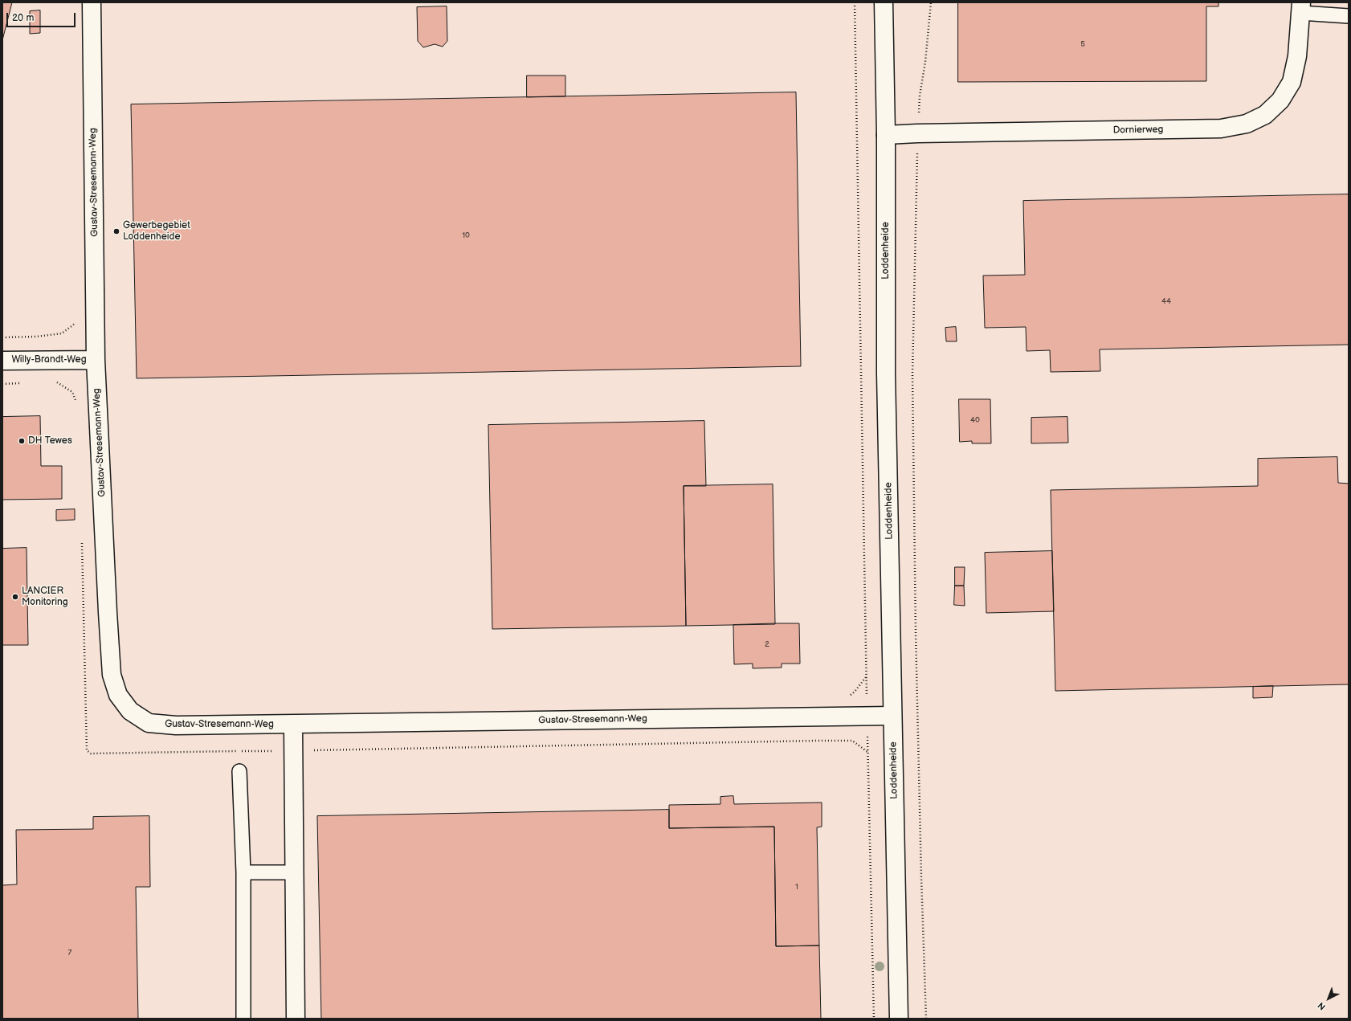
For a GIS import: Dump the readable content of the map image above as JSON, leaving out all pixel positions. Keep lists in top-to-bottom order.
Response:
{
  "streets": {
    "street": [
      "Dornierweg",
      "Gustav-Stresemann-Weg",
      "Loddenheide",
      "Willy-Brandt-Weg"
    ]
  },
  "crossings": [
    ["Dornierweg", "Loddenheide"],
    ["Gustav-Stresemann-Weg", "Loddenheide"],
    ["Gustav-Stresemann-Weg", "Willy-Brandt-Weg"]
  ],
  "places": ["Gewerbegebiet Loddenheide", "DH Tewes", "LANCIER Monitoring"],
  "house_numbers": [
    "5",
    "10",
    "44",
    "40",
    "2",
    "1",
    "7"
  ],
  "scale_bar": "20 m",
  "north": "bottom left"
}
